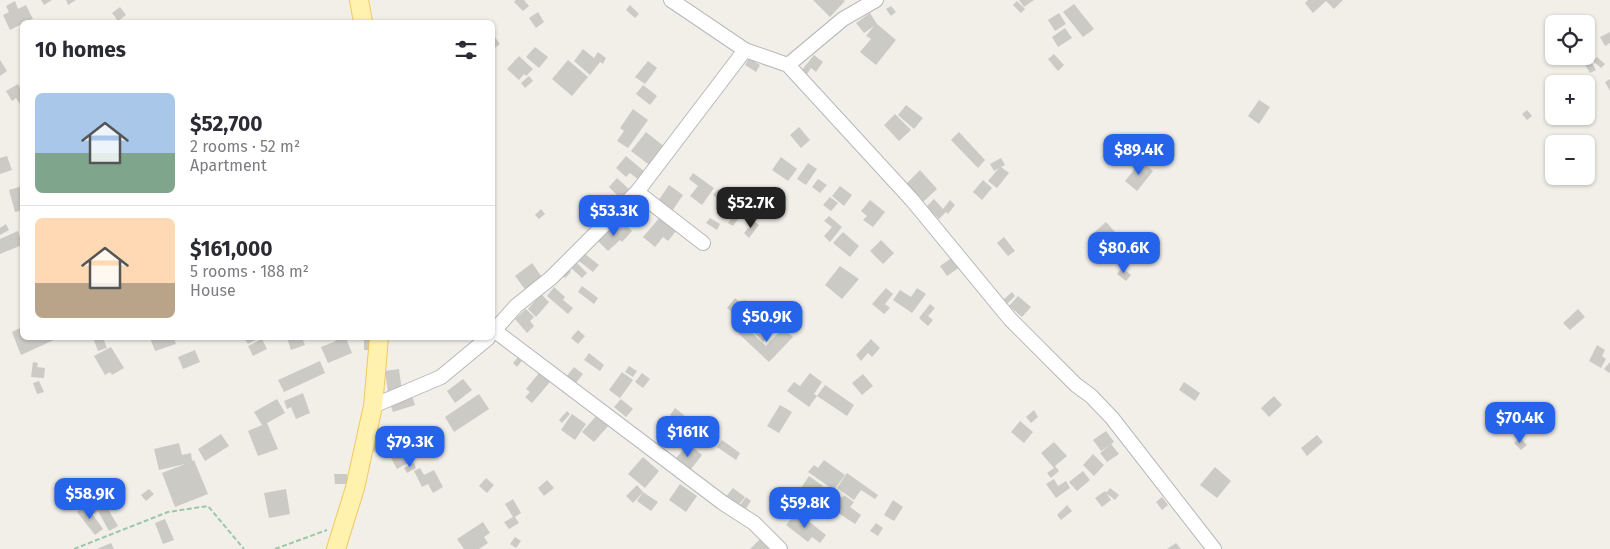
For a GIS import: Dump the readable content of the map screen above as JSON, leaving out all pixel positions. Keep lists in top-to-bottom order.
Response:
{
  "page": {
    "map_buttons": ["+", "−"],
    "heading": "10 homes",
    "list": [
      {
        "name": "$52,700",
        "note": "2 rooms · 52 m² · Apartment"
      },
      {
        "name": "$161,000",
        "note": "5 rooms · 188 m² · House"
      }
    ],
    "price": [
      "$89.4K",
      "$52.7K",
      "$53.3K",
      "$80.6K",
      "$50.9K",
      "$70.4K",
      "$161K",
      "$79.3K",
      "$58.9K",
      "$59.8K"
    ]
  }
}
